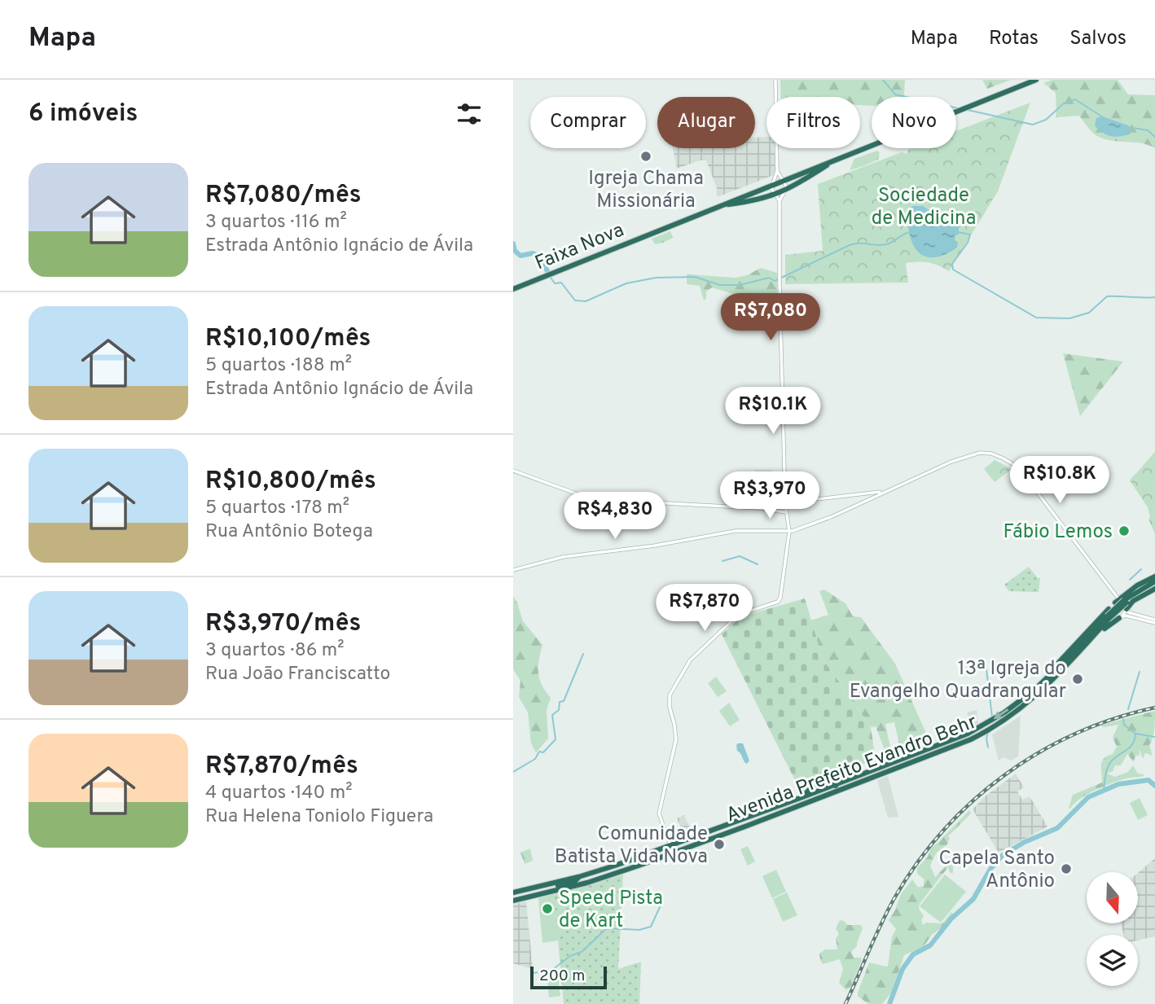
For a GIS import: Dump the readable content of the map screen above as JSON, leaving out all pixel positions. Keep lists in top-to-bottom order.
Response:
{
  "streets": {
    "highway": ["Faixa Nova", "Avenida Prefeito Evandro Behr"]
  },
  "parks": ["Sociedade de Medicina"],
  "places": [
    "Igreja Chama Missionária",
    "Fábio Lemos",
    "13ª Igreja do Evangelho Quadrangular",
    "Comunidade Batista Vida Nova",
    "Capela Santo Antônio",
    "Speed Pista de Kart"
  ],
  "scale_bar": "200 m",
  "north": "bottom",
  "page": {
    "header": "Mapa",
    "nav": ["Mapa", "Rotas", "Salvos"],
    "heading": "6 imóveis",
    "chip": [
      "Comprar",
      "Alugar",
      "Filtros",
      "Novo"
    ],
    "list": [
      {
        "name": "R$7,080/mês",
        "note": "3 quartos · 116 m² · Estrada Antônio Ignácio de Ávila"
      },
      {
        "name": "R$10,100/mês",
        "note": "5 quartos · 188 m² · Estrada Antônio Ignácio de Ávila"
      },
      {
        "name": "R$10,800/mês",
        "note": "5 quartos · 178 m² · Rua Antônio Botega"
      },
      {
        "name": "R$3,970/mês",
        "note": "3 quartos · 86 m² · Rua João Franciscatto"
      },
      {
        "name": "R$7,870/mês",
        "note": "4 quartos · 140 m² · Rua Helena Toniolo Figuera"
      }
    ],
    "price": [
      "R$7,080",
      "R$10.1K",
      "R$10.8K",
      "R$3,970",
      "R$4,830",
      "R$7,870"
    ],
    "scale": "200 m"
  }
}
